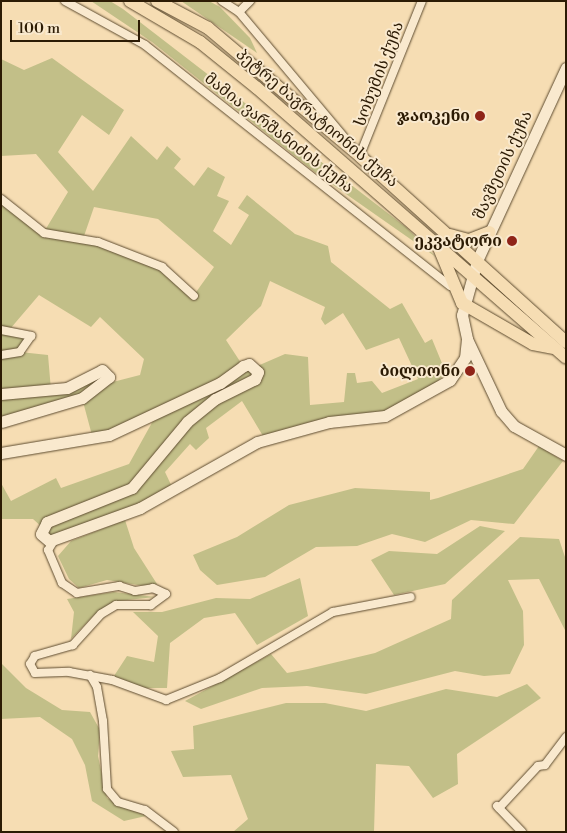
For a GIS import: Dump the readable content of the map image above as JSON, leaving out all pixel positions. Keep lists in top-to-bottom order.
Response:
{
  "streets": {
    "main road": ["პეტრე ბაგრატიონის ქუჩა"],
    "street": ["სოხუმის ქუჩა", "მამია ვარშანიძის ქუჩა", "შავშეთის ქუჩა"]
  },
  "crossings": [
    ["სოხუმის ქუჩა", "პეტრე ბაგრატიონის ქუჩა"],
    ["პეტრე ბაგრატიონის ქუჩა", "შავშეთის ქუჩა"],
    ["მამია ვარშანიძის ქუჩა", "შავშეთის ქუჩა"]
  ],
  "places": ["ჯაოკენი", "ეკვატორი", "ბილიონი"],
  "scale_bar": "100 m"
}
